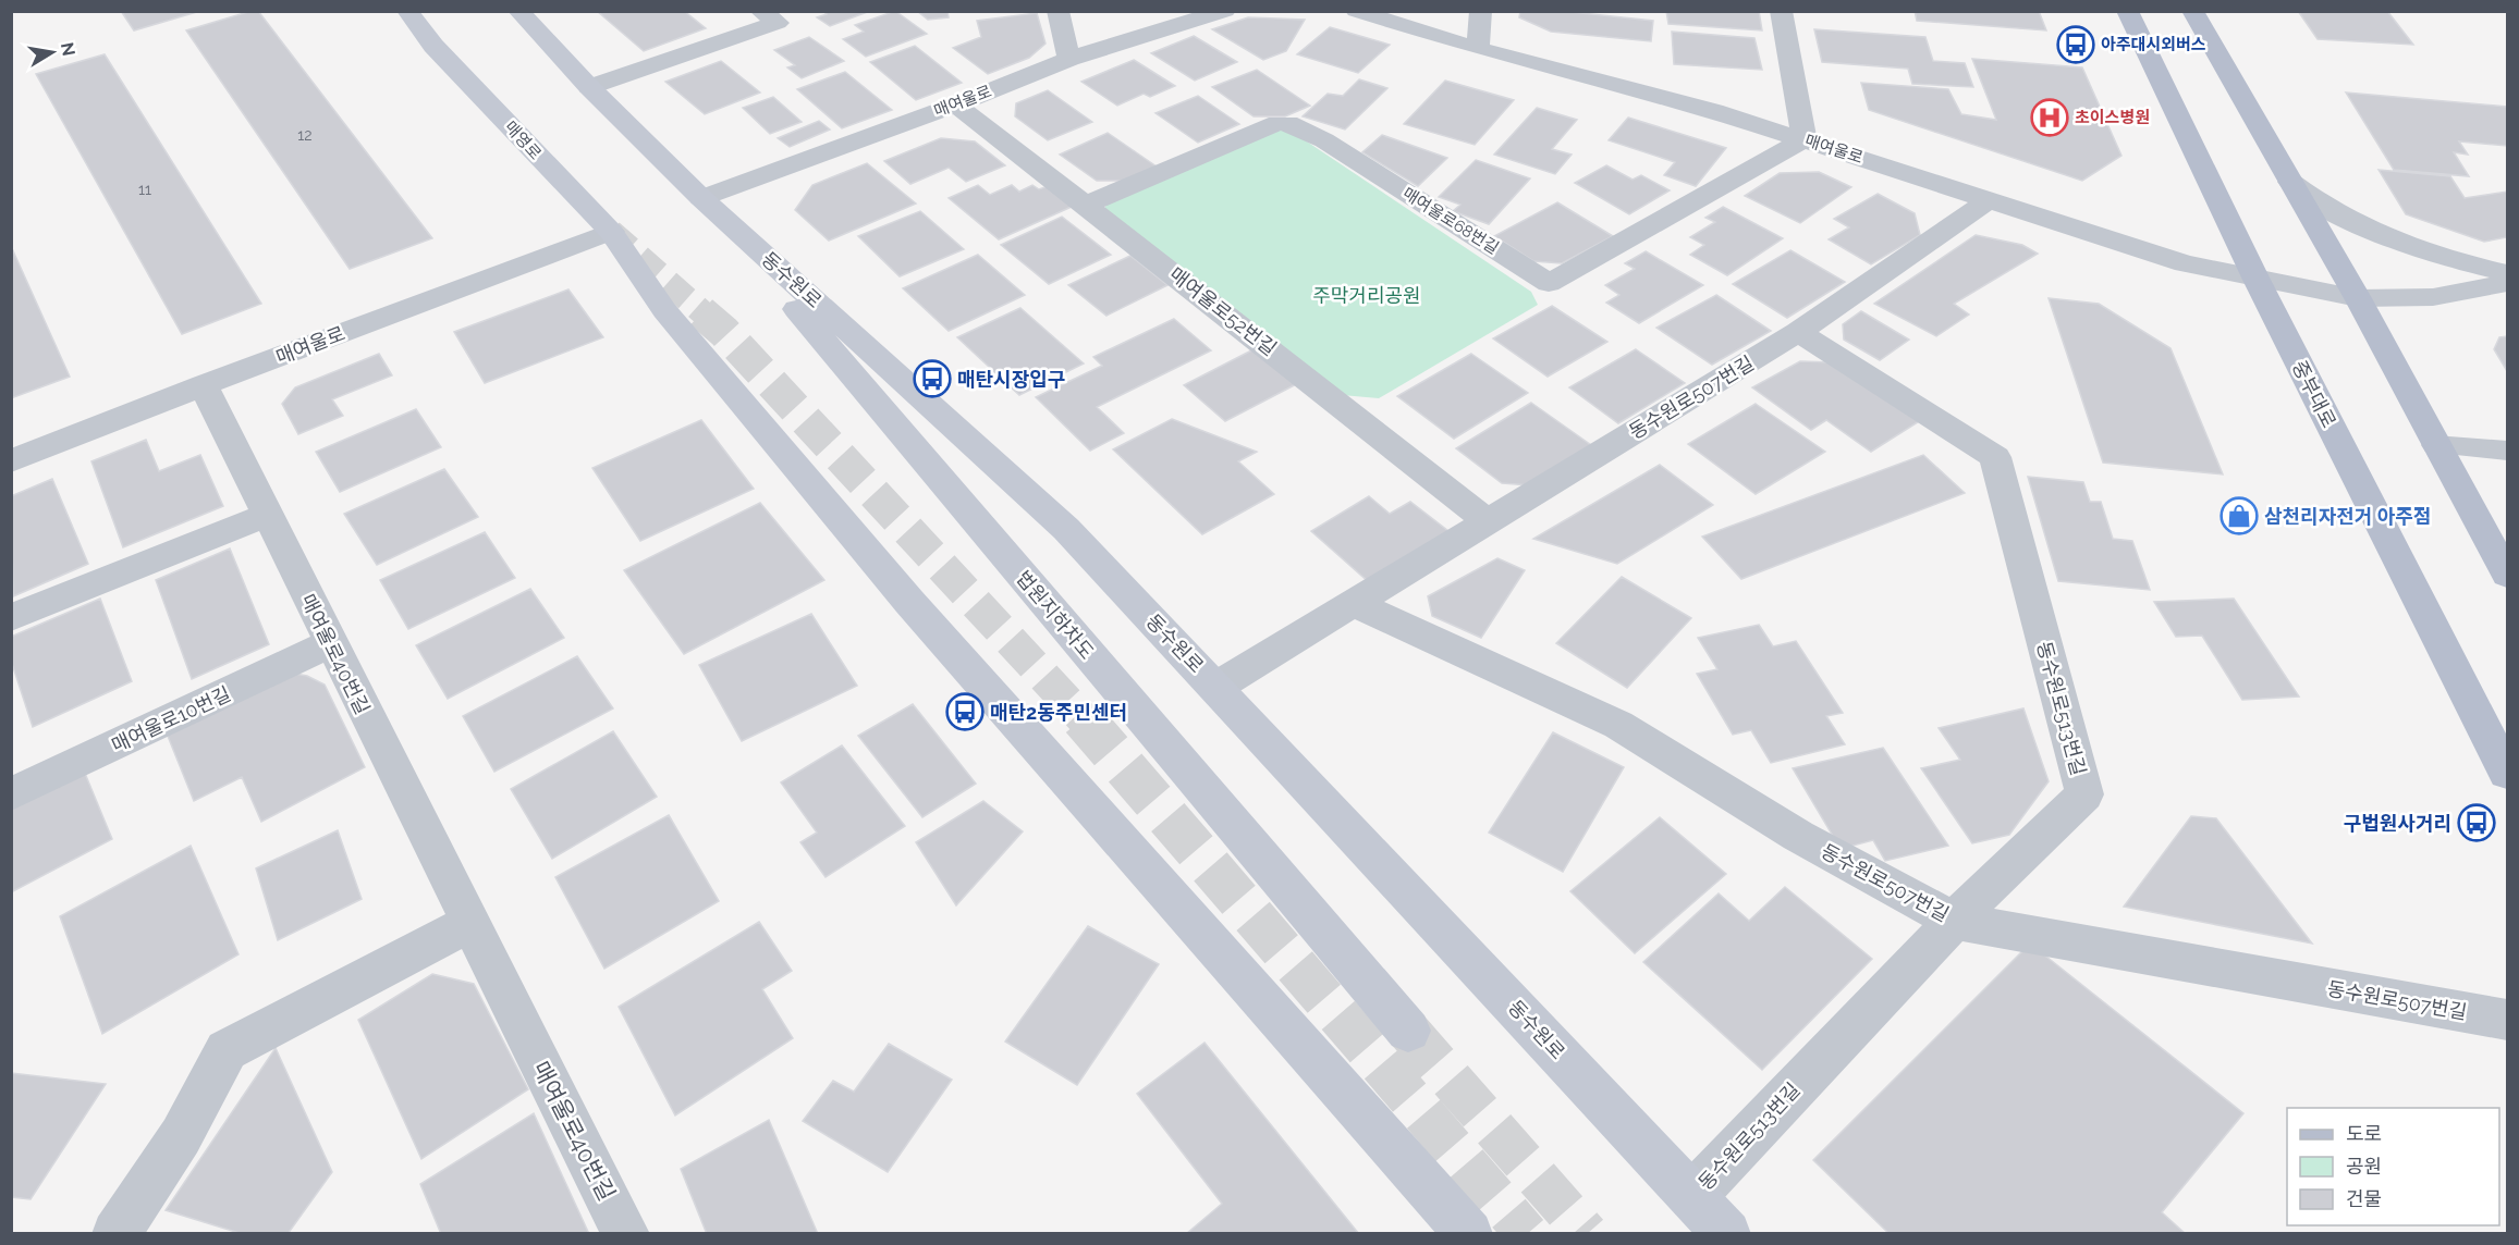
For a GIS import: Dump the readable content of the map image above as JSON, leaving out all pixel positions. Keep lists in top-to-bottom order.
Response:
{
  "streets": {
    "main road": [
      "매영로",
      "동수원로",
      "중부대로",
      "법원지하차도"
    ],
    "street": [
      "매여울로",
      "매여울로68번길",
      "매여울로52번길",
      "동수원로507번길",
      "매여울로40번길",
      "동수원로513번길",
      "매여울로10번길"
    ]
  },
  "crossings": [
    ["매여울로", "매영로"],
    ["매여울로", "매여울로68번길"],
    ["매여울로", "동수원로"],
    ["매여울로", "매여울로52번길"],
    ["매여울로", "중부대로"],
    ["매여울로", "동수원로507번길"],
    ["매여울로", "법원지하차도"],
    ["매여울로", "매여울로40번길"],
    ["매여울로68번길", "매여울로52번길"],
    ["동수원로", "동수원로507번길"],
    ["동수원로", "법원지하차도"],
    ["동수원로", "동수원로513번길"],
    ["매여울로52번길", "동수원로507번길"],
    ["동수원로507번길", "동수원로513번길"],
    ["매여울로40번길", "매여울로10번길"]
  ],
  "parks": ["주막거리공원"],
  "places": {
    "bus stop": [
      "아주대시외버스",
      "매탄시장입구",
      "매탄2동주민센터",
      "구법원사거리"
    ],
    "hospital": ["초이스병원"],
    "shop": ["삼천리자전거 아주점"]
  },
  "house_numbers": ["12", "11"],
  "legend": ["도로", "공원", "건물"],
  "north": "right"
}
